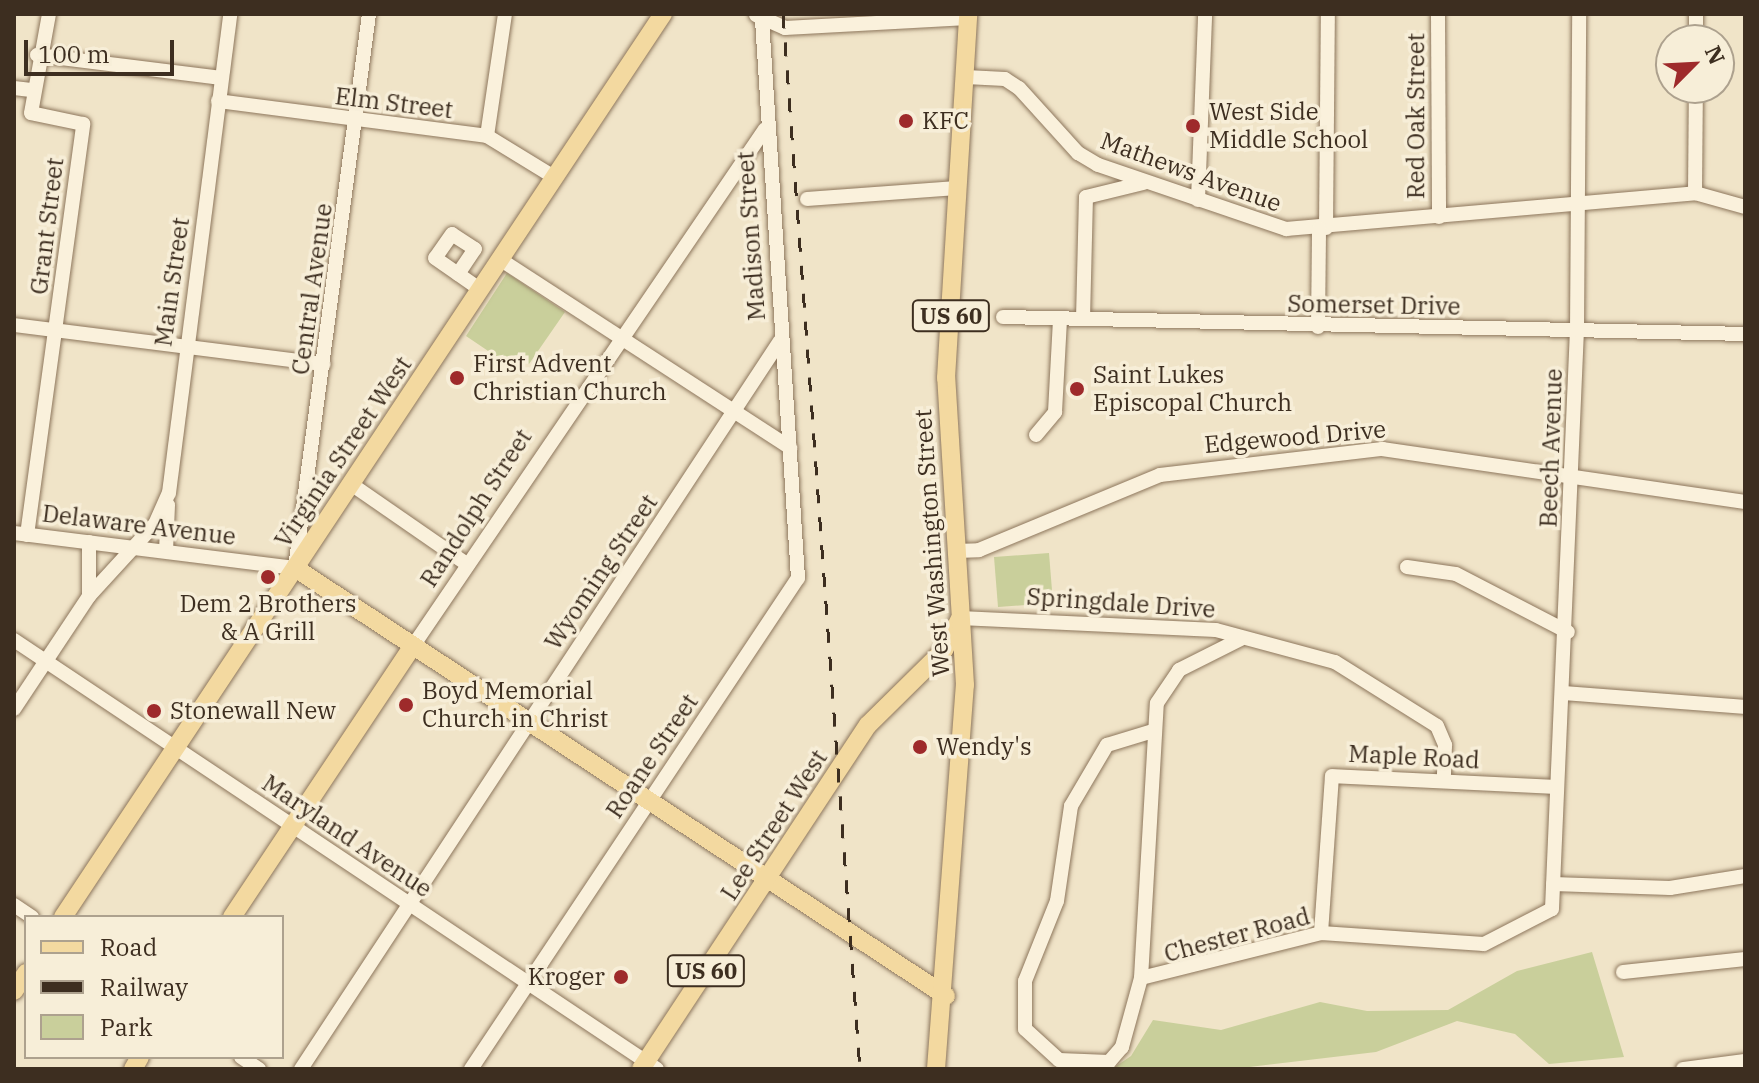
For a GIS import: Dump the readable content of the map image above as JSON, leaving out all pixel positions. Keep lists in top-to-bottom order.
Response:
{
  "streets": {
    "main road": [
      "US 60",
      "Virginia Street West",
      "Randolph Street",
      "Delaware Avenue",
      "West Washington Street",
      "Lee Street West"
    ],
    "street": [
      "Elm Street",
      "Red Oak Street",
      "Mathews Avenue",
      "Grant Street",
      "Madison Street",
      "Main Street",
      "Central Avenue",
      "Somerset Drive",
      "Edgewood Drive",
      "Beech Avenue",
      "Wyoming Street",
      "Springdale Drive",
      "Roane Street",
      "Maple Road",
      "Maryland Avenue",
      "Chester Road"
    ]
  },
  "crossings": [
    ["Elm Street", "Main Street"],
    ["Elm Street", "Central Avenue"],
    ["Elm Street", "Virginia Street West"],
    ["Red Oak Street", "Mathews Avenue"],
    ["Mathews Avenue", "Beech Avenue"],
    ["Mathews Avenue", "West Washington Street"],
    ["Grant Street", "Delaware Avenue"],
    ["Madison Street", "Randolph Street"],
    ["Madison Street", "Wyoming Street"],
    ["Madison Street", "Roane Street"],
    ["Main Street", "Delaware Avenue"],
    ["Main Street", "Maryland Avenue"],
    ["Central Avenue", "Virginia Street West"],
    ["Central Avenue", "Delaware Avenue"],
    ["Somerset Drive", "Beech Avenue"],
    ["Edgewood Drive", "Beech Avenue"],
    ["Edgewood Drive", "West Washington Street"],
    ["Beech Avenue", "Maple Road"],
    ["Beech Avenue", "Chester Road"],
    ["Virginia Street West", "Delaware Avenue"],
    ["Virginia Street West", "Maryland Avenue"],
    ["Randolph Street", "Delaware Avenue"],
    ["Randolph Street", "Maryland Avenue"],
    ["Delaware Avenue", "West Washington Street"],
    ["Delaware Avenue", "Wyoming Street"],
    ["Delaware Avenue", "Roane Street"],
    ["Delaware Avenue", "Lee Street West"],
    ["West Washington Street", "Springdale Drive"],
    ["West Washington Street", "Lee Street West"],
    ["Wyoming Street", "Maryland Avenue"],
    ["Springdale Drive", "Maple Road"],
    ["Springdale Drive", "Lee Street West"],
    ["Springdale Drive", "Chester Road"],
    ["Roane Street", "Maryland Avenue"],
    ["Maple Road", "Chester Road"],
    ["Lee Street West", "Maryland Avenue"]
  ],
  "places": [
    "KFC",
    "West Side Middle School",
    "First Advent Christian Church",
    "Saint Lukes Episcopal Church",
    "Dem 2 Brothers & A Grill",
    "Boyd Memorial Church in Christ",
    "Stonewall New",
    "Wendy's",
    "Kroger"
  ],
  "legend": ["Road", "Railway", "Park"],
  "scale_bar": "100 m",
  "north": "top right"
}
